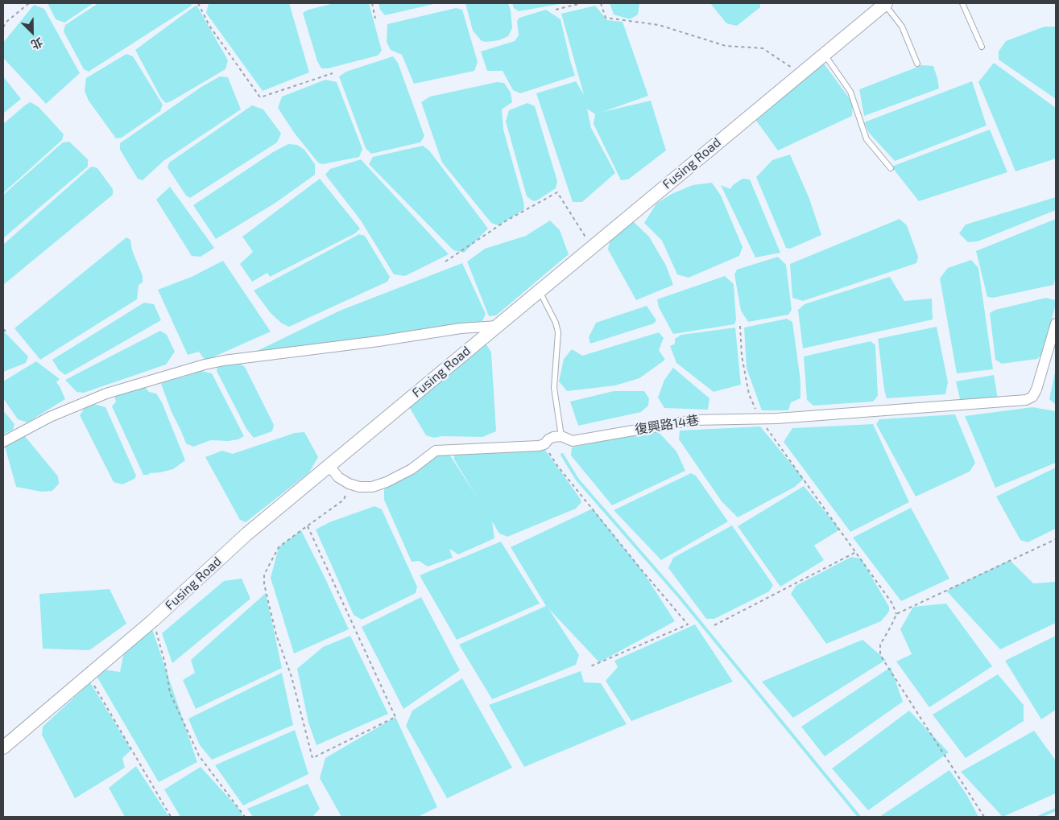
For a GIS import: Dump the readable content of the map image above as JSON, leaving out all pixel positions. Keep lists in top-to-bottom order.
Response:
{
  "streets": {
    "street": ["Fusing Road", "復興路14巷"]
  },
  "north": "bottom right"
}
